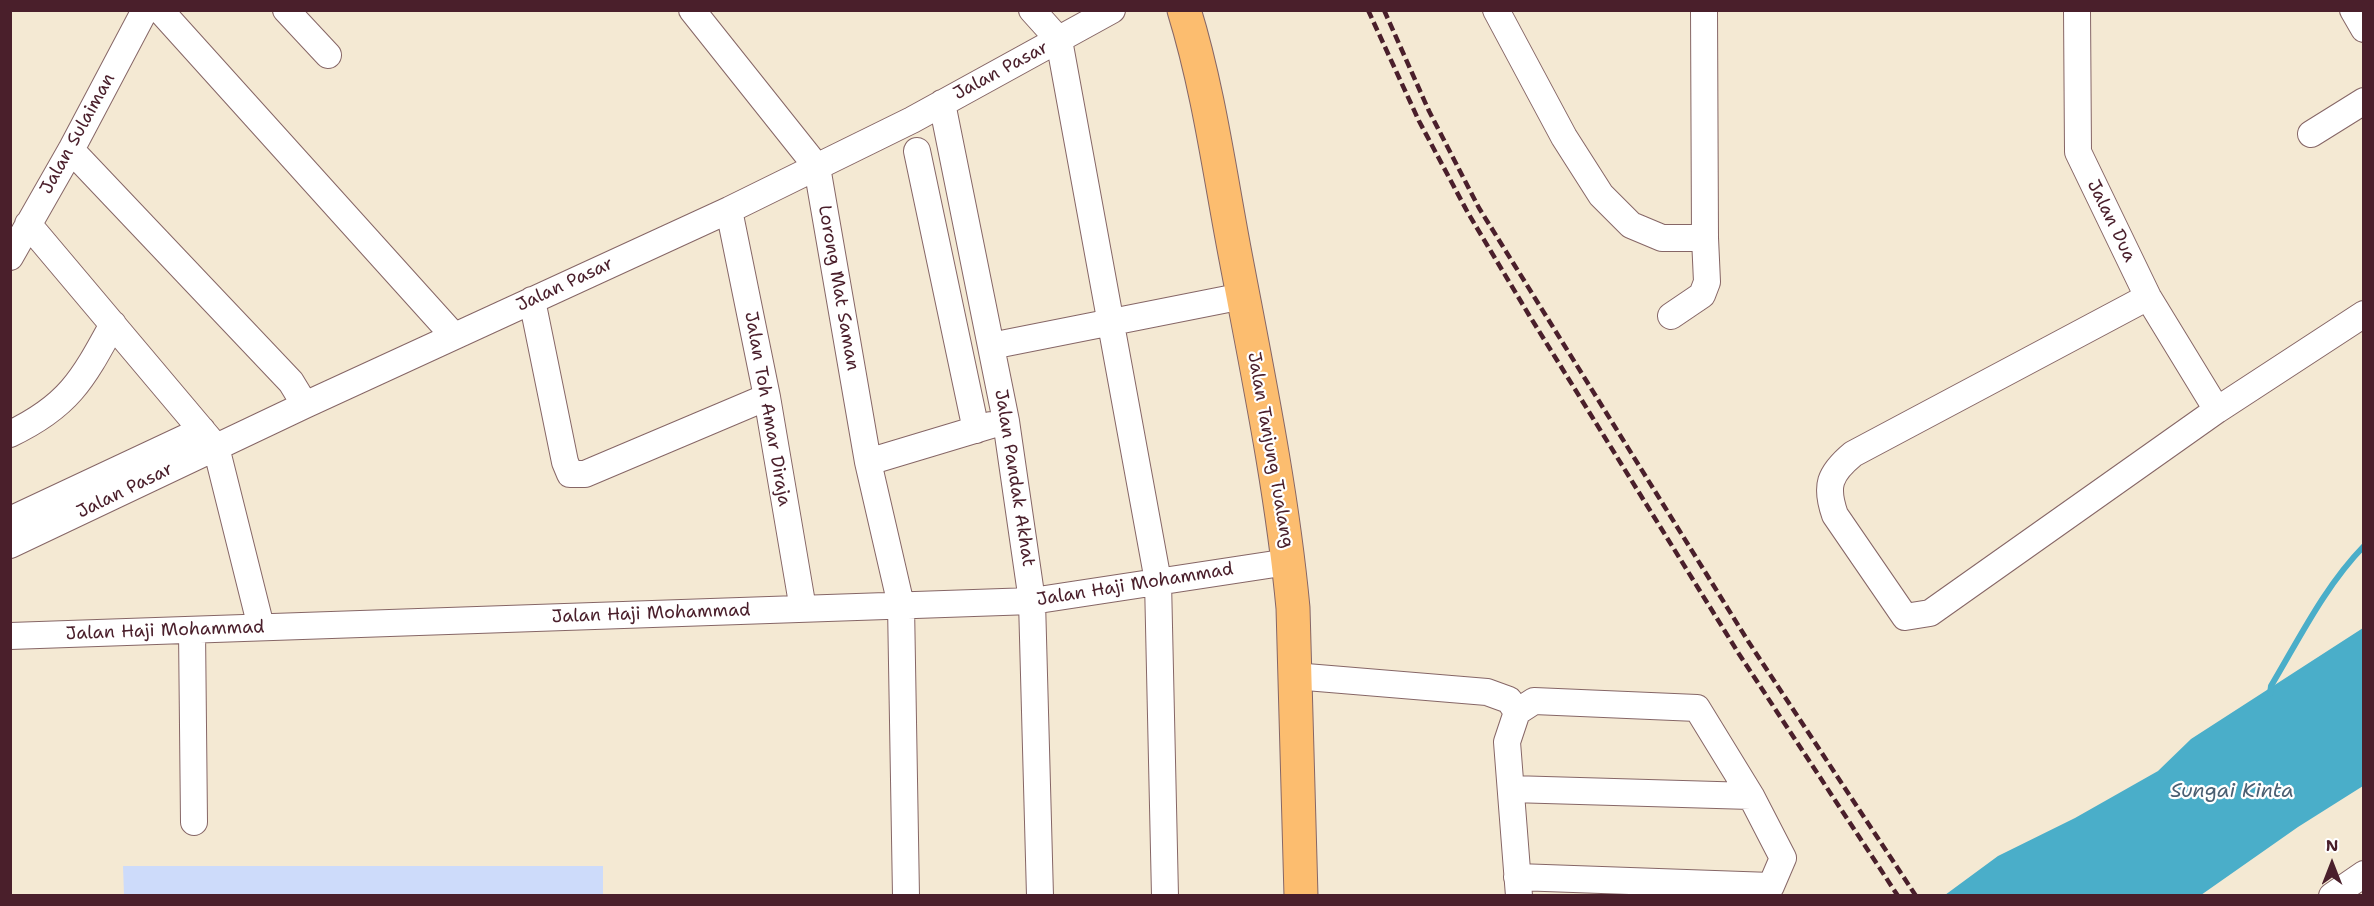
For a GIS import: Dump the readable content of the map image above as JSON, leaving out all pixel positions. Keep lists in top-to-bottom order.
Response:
{
  "streets": {
    "main road": ["Jalan Tanjung Tualang"],
    "street": [
      "Jalan Pasar",
      "Jalan Sulaiman",
      "Jalan Dua",
      "Lorong Mat Saman",
      "Jalan Toh Amar Diraja",
      "Jalan Pandak Akhat",
      "Jalan Haji Mohammad"
    ]
  },
  "crossings": [
    ["Jalan Pasar", "Lorong Mat Saman"],
    ["Jalan Pasar", "Jalan Toh Amar Diraja"],
    ["Jalan Pasar", "Jalan Pandak Akhat"],
    ["Lorong Mat Saman", "Jalan Haji Mohammad"],
    ["Jalan Toh Amar Diraja", "Jalan Haji Mohammad"],
    ["Jalan Tanjung Tualang", "Jalan Haji Mohammad"],
    ["Jalan Pandak Akhat", "Jalan Haji Mohammad"]
  ],
  "water": ["Sungai Kinta"],
  "north": "top"
}
